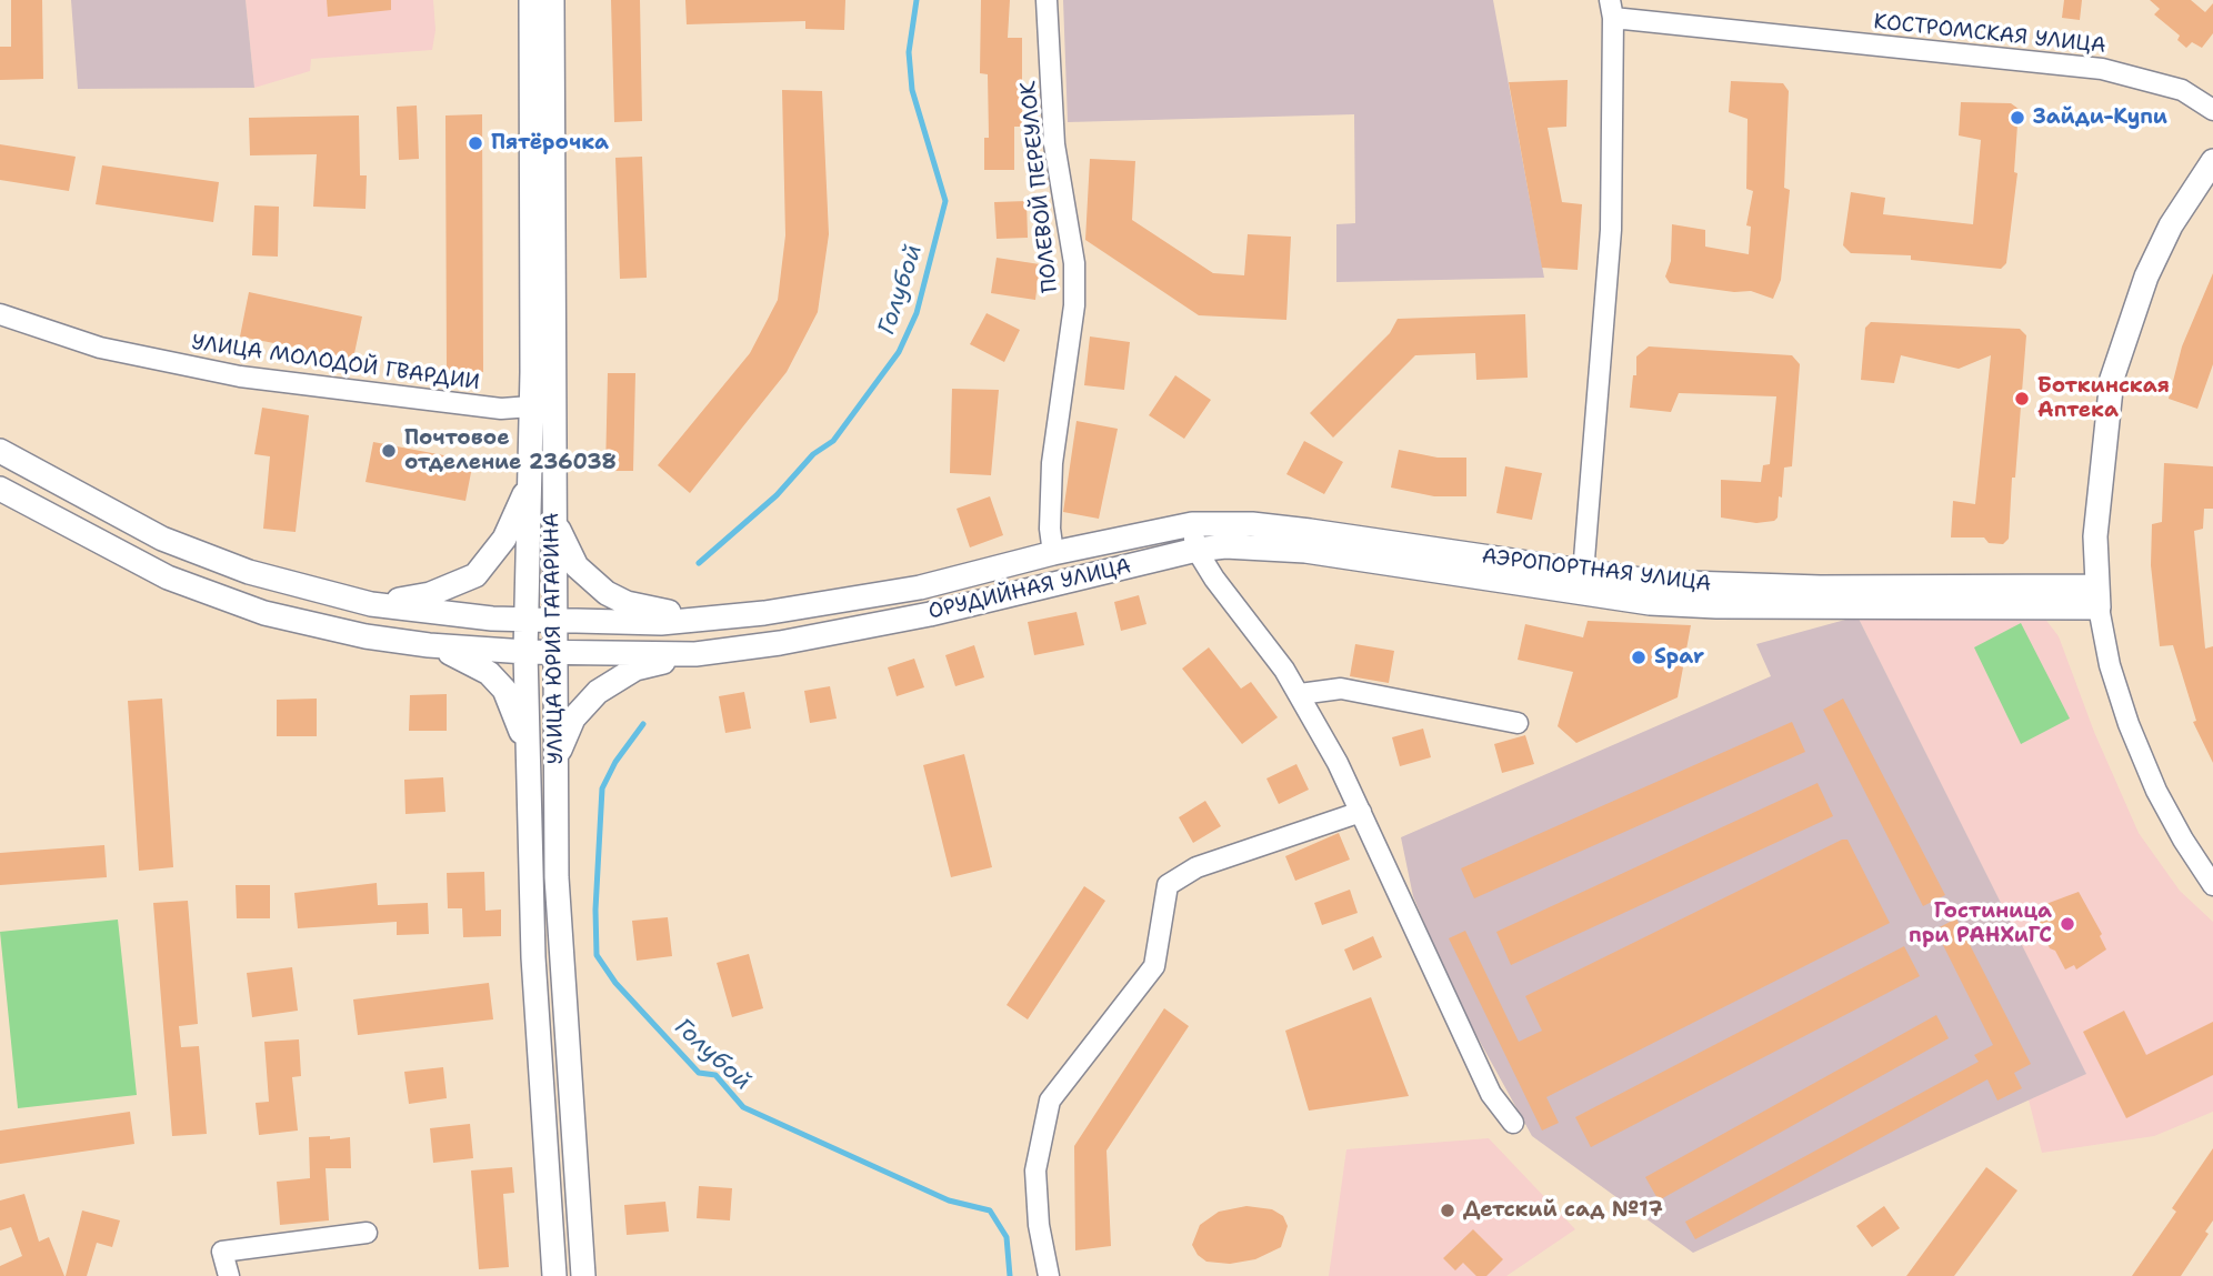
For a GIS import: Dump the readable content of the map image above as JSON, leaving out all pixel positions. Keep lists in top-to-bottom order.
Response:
{
  "streets": {
    "main road": ["АЭРОПОРТНАЯ УЛИЦА", "ОРУДИЙНАЯ УЛИЦА", "УЛИЦА ЮРИЯ ГАГАРИНА"],
    "street": ["КОСТРОМСКАЯ УЛИЦА", "ПОЛЕВОЙ ПЕРЕУЛОК", "УЛИЦА МОЛОДОЙ ГВАРДИИ"]
  },
  "crossings": [
    ["ПОЛЕВОЙ ПЕРЕУЛОК", "ОРУДИЙНАЯ УЛИЦА"],
    ["УЛИЦА МОЛОДОЙ ГВАРДИИ", "УЛИЦА ЮРИЯ ГАГАРИНА"],
    ["АЭРОПОРТНАЯ УЛИЦА", "ОРУДИЙНАЯ УЛИЦА"],
    ["ОРУДИЙНАЯ УЛИЦА", "УЛИЦА ЮРИЯ ГАГАРИНА"]
  ],
  "water": ["Голубой"],
  "places": [
    "Зайди-Купи",
    "Пятёрочка",
    "Боткинская Аптека",
    "Почтовое отделение 236038",
    "Spar",
    "Гостиница при РАНХиГС",
    "Детский сад №17"
  ]
}
